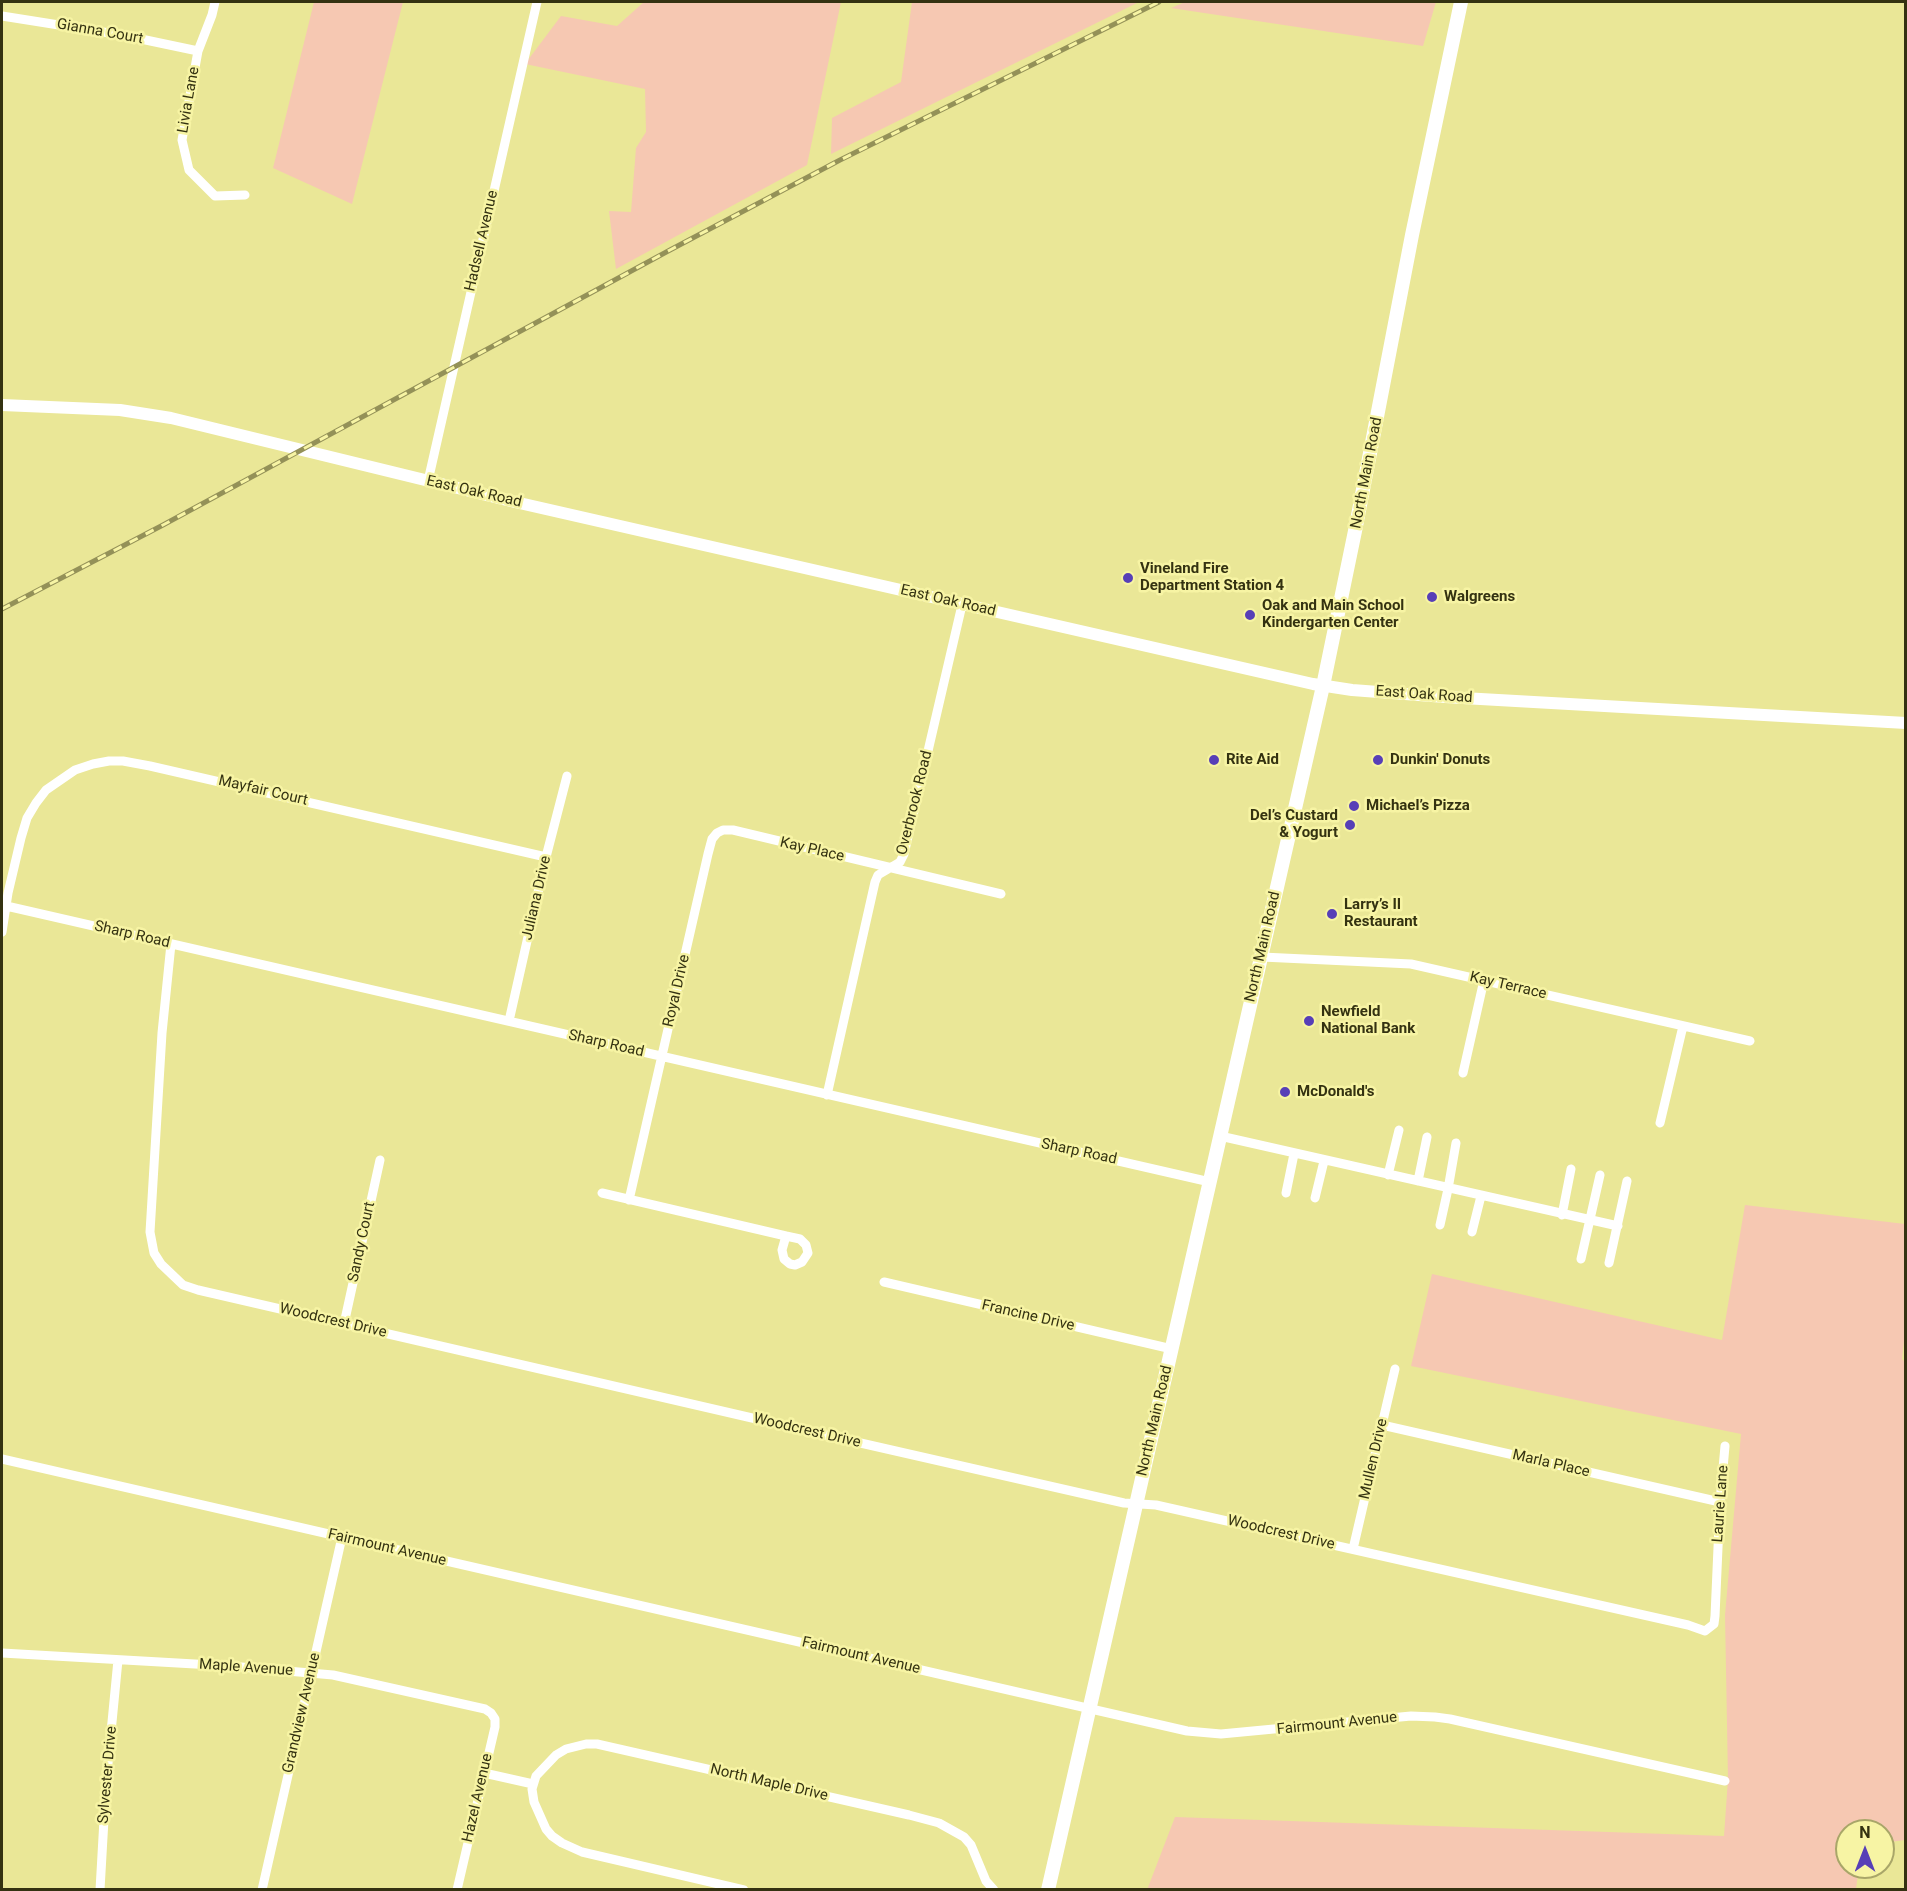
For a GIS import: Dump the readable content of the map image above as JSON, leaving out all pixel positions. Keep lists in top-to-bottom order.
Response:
{
  "streets": {
    "main road": ["North Main Road"],
    "street": [
      "Gianna Court",
      "Livia Lane",
      "Hadsell Avenue",
      "East Oak Road",
      "Mayfair Court",
      "Overbrook Road",
      "Kay Place",
      "Juliana Drive",
      "Sharp Road",
      "Kay Terrace",
      "Royal Drive",
      "Sandy Court",
      "Francine Drive",
      "Woodcrest Drive",
      "Mullen Drive",
      "Marla Place",
      "Laurie Lane",
      "Fairmount Avenue",
      "Maple Avenue",
      "Grandview Avenue",
      "Sylvester Drive",
      "North Maple Drive",
      "Hazel Avenue"
    ]
  },
  "crossings": [
    ["Gianna Court", "Livia Lane"],
    ["Hadsell Avenue", "East Oak Road"],
    ["North Main Road", "East Oak Road"],
    ["North Main Road", "Sharp Road"],
    ["North Main Road", "Kay Terrace"],
    ["North Main Road", "Francine Drive"],
    ["North Main Road", "Woodcrest Drive"],
    ["North Main Road", "Fairmount Avenue"],
    ["East Oak Road", "Overbrook Road"],
    ["Mayfair Court", "Juliana Drive"],
    ["Mayfair Court", "Sharp Road"],
    ["Overbrook Road", "Kay Place"],
    ["Overbrook Road", "Sharp Road"],
    ["Kay Place", "Royal Drive"],
    ["Juliana Drive", "Sharp Road"],
    ["Sharp Road", "Royal Drive"],
    ["Sharp Road", "Woodcrest Drive"],
    ["Sandy Court", "Woodcrest Drive"],
    ["Woodcrest Drive", "Mullen Drive"],
    ["Woodcrest Drive", "Laurie Lane"],
    ["Mullen Drive", "Marla Place"],
    ["Marla Place", "Laurie Lane"],
    ["Fairmount Avenue", "Grandview Avenue"],
    ["Maple Avenue", "Grandview Avenue"],
    ["Maple Avenue", "Sylvester Drive"],
    ["Maple Avenue", "Hazel Avenue"]
  ],
  "places": [
    "Vineland Fire Department Station 4",
    "Walgreens",
    "Oak and Main School Kindergarten Center",
    "Rite Aid",
    "Dunkin' Donuts",
    "Michael’s Pizza",
    "Del’s Custard & Yogurt",
    "Larry’s II Restaurant",
    "Newfield National Bank",
    "McDonald's"
  ],
  "north": "top"
}
